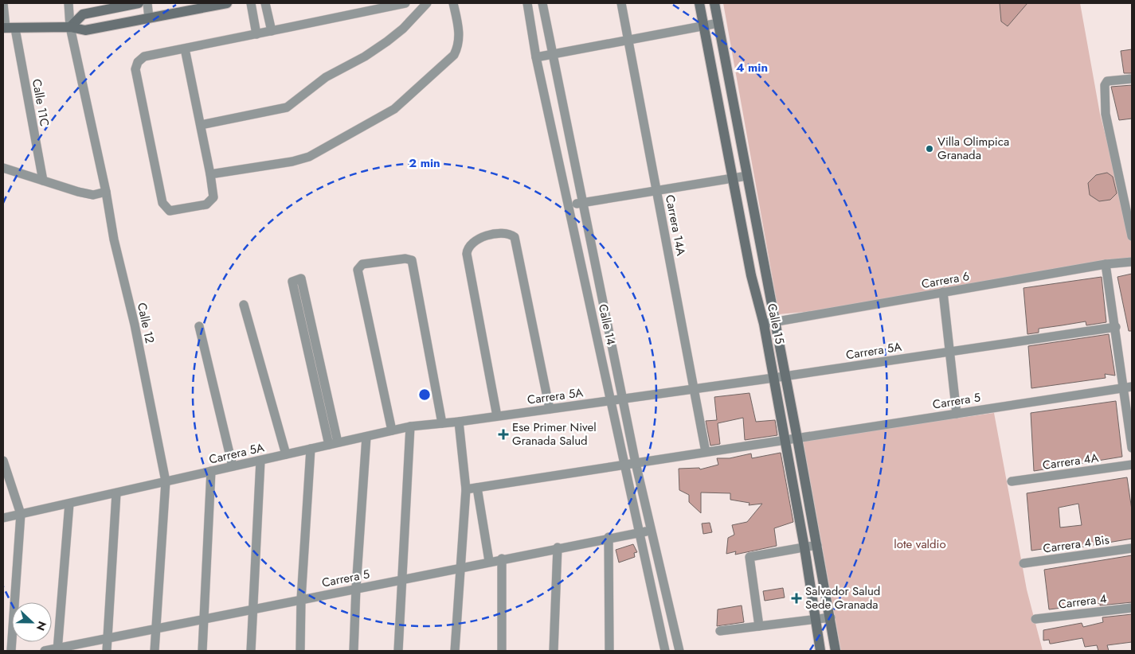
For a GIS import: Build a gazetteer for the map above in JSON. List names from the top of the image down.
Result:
{
  "streets": {
    "street": [
      "Calle 11C",
      "Carrera 14A",
      "Carrera 6",
      "Calle 12",
      "Calle 15",
      "Calle 14",
      "Carrera 5A",
      "Carrera 5",
      "Carrera 4A",
      "Carrera 4 Bis",
      "Carrera 4"
    ]
  },
  "crossings": [
    ["Carrera 14A", "Carrera 5A"],
    ["Carrera 14A", "Carrera 5"],
    ["Carrera 6", "Calle 15"],
    ["Calle 12", "Carrera 5A"],
    ["Calle 12", "Carrera 5"],
    ["Calle 15", "Carrera 5A"],
    ["Calle 15", "Carrera 5"],
    ["Calle 14", "Carrera 5A"],
    ["Calle 14", "Carrera 5"]
  ],
  "parks": ["lote valdio"],
  "places": {
    "other": ["Villa Olimpica Granada"],
    "health": ["Ese Primer Nivel Granada Salud", "Salvador Salud Sede Granada"]
  },
  "north": "right",
  "rings": ["4 min", "2 min"]
}
